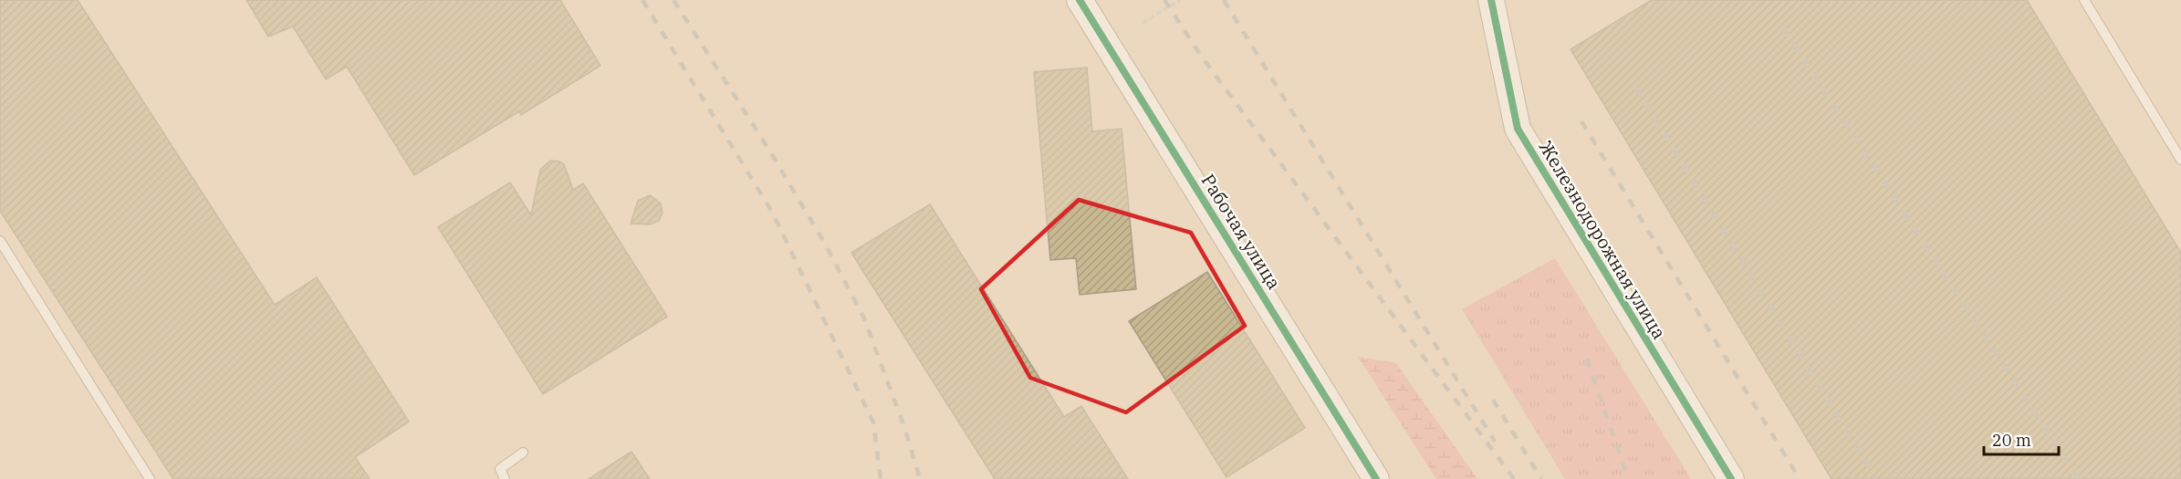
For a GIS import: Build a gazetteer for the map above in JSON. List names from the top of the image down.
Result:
{
  "streets": {
    "street": ["Рабочая улица", "Железнодорожная улица"]
  },
  "scale_bar": "20 m"
}
